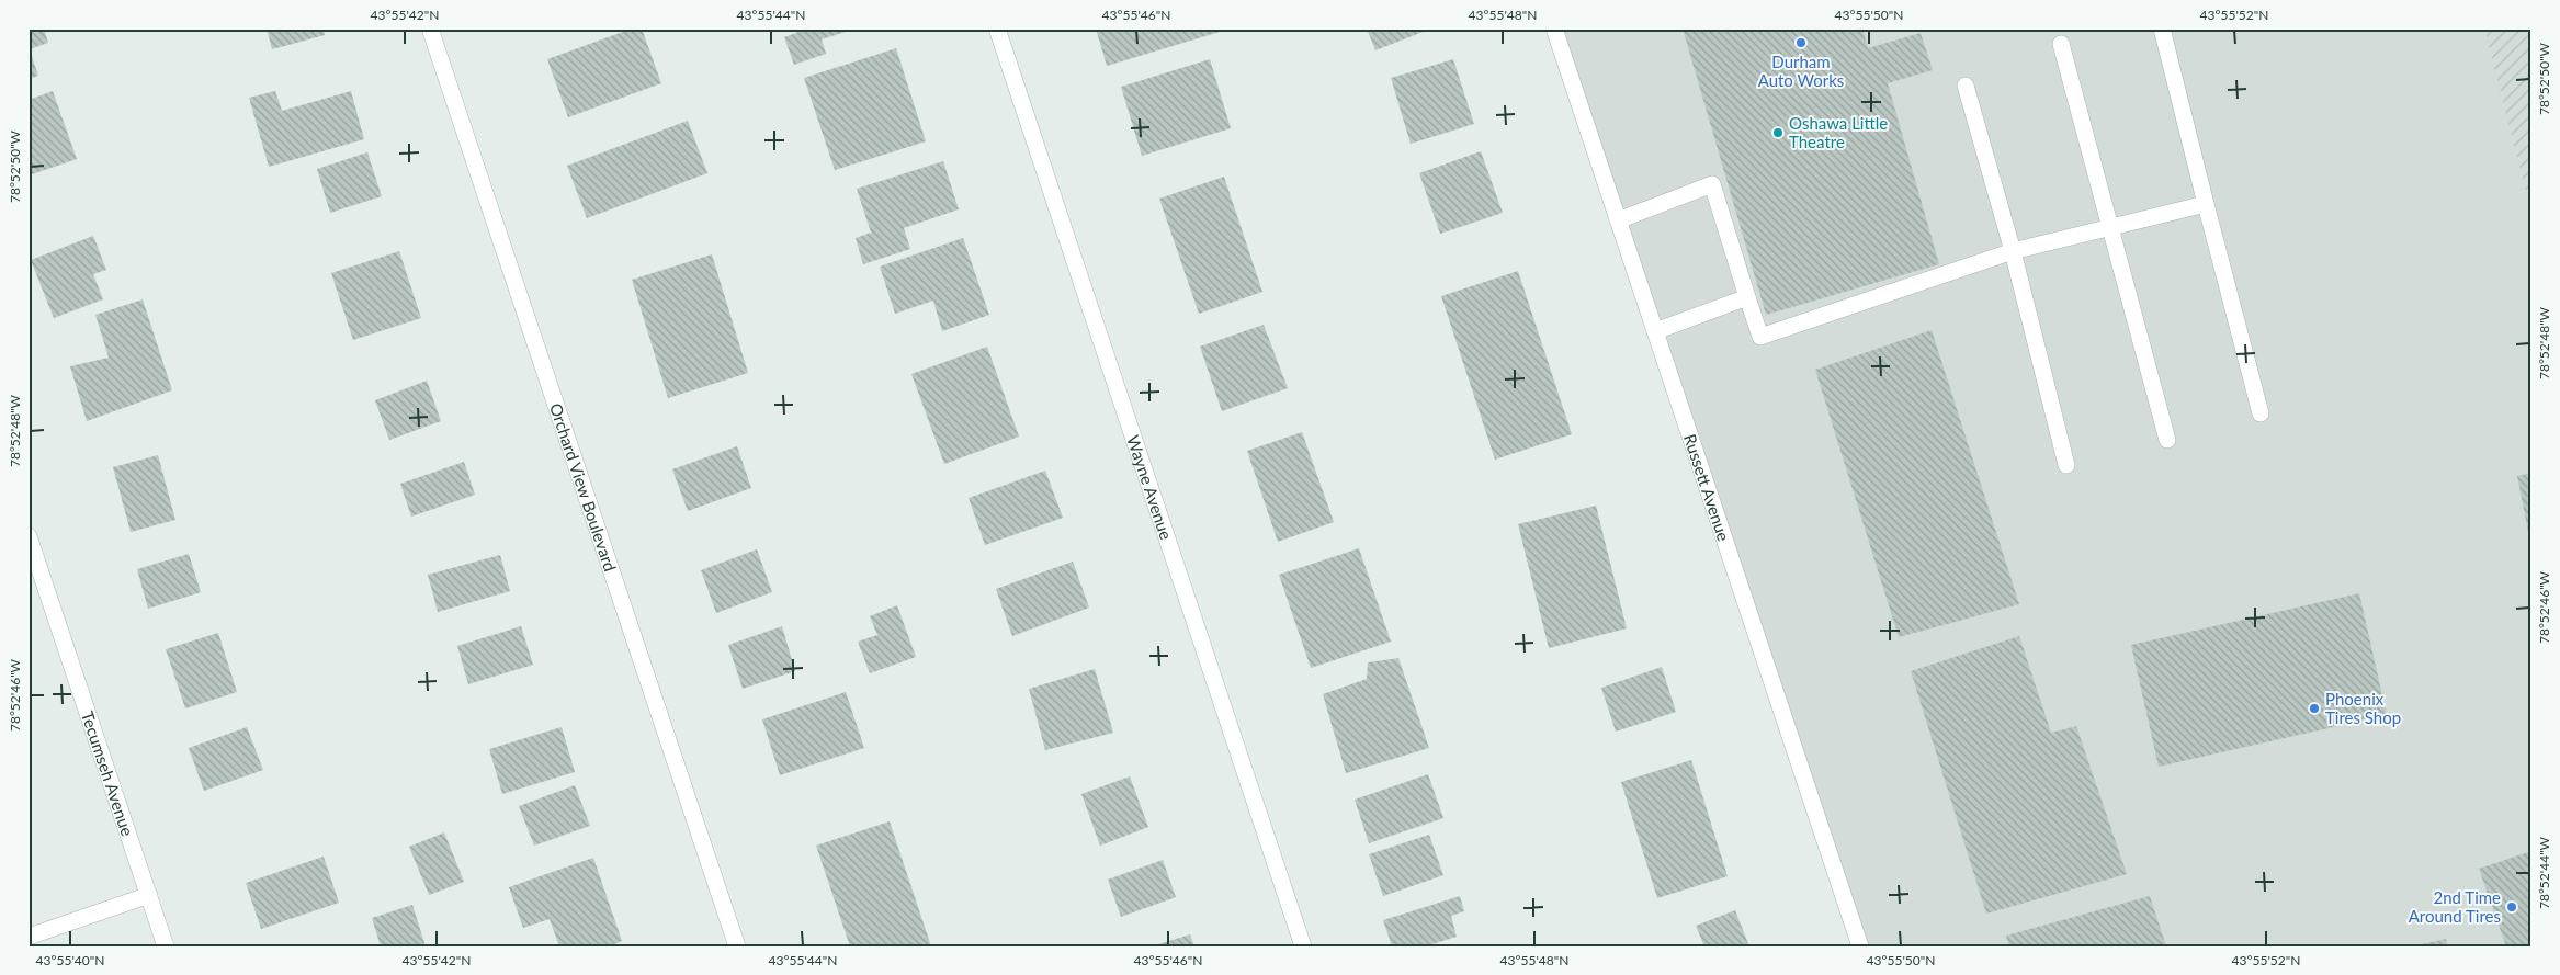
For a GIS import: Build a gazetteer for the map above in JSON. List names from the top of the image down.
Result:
{
  "streets": {
    "street": [
      "Orchard View Boulevard",
      "Wayne Avenue",
      "Russett Avenue",
      "Tecumseh Avenue"
    ]
  },
  "places": [
    "Durham Auto Works",
    "Oshawa Little Theatre",
    "Phoenix Tires Shop",
    "2nd Time Around Tires"
  ],
  "coordinates": [
    "43°55'42\"N",
    "43°55'44\"N",
    "43°55'46\"N",
    "43°55'48\"N",
    "43°55'50\"N",
    "43°55'52\"N",
    "78°52'50\"W",
    "78°52'48\"W",
    "78°52'46\"W",
    "78°52'44\"W",
    "43°55'40\"N"
  ]
}
